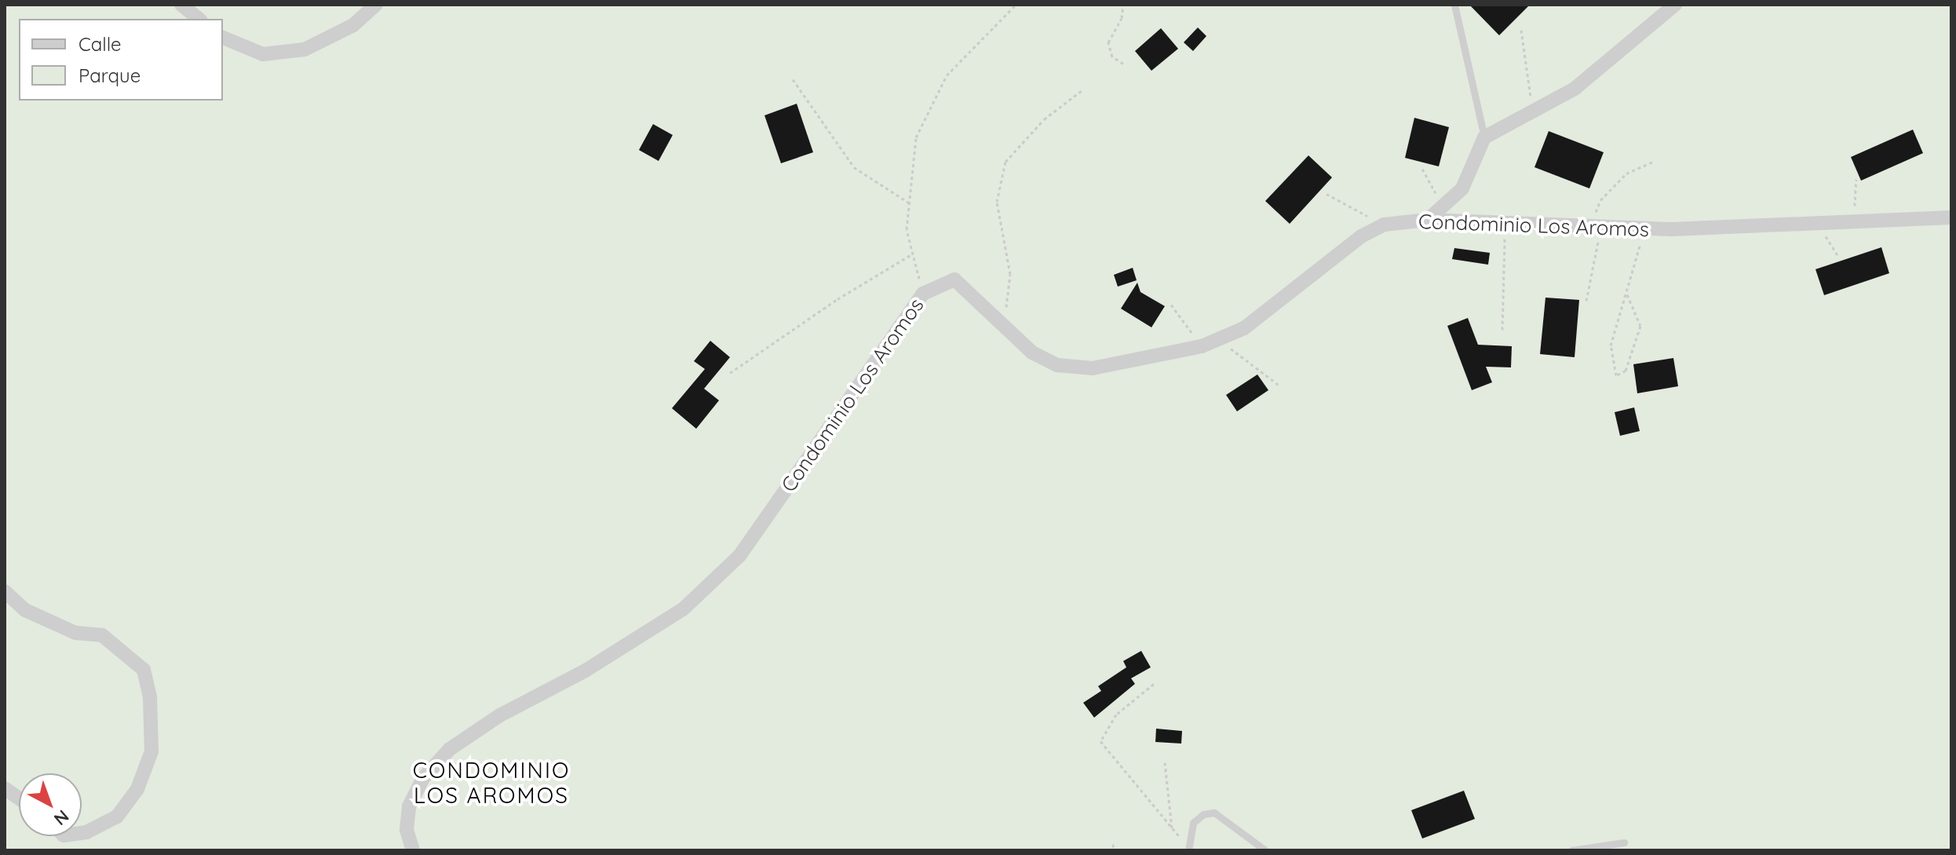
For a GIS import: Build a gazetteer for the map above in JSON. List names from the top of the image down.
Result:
{
  "streets": {
    "street": ["Condominio Los Aromos"]
  },
  "districts": ["CONDOMINIO LOS AROMOS"],
  "legend": ["Calle", "Parque"],
  "north": "bottom right"
}
